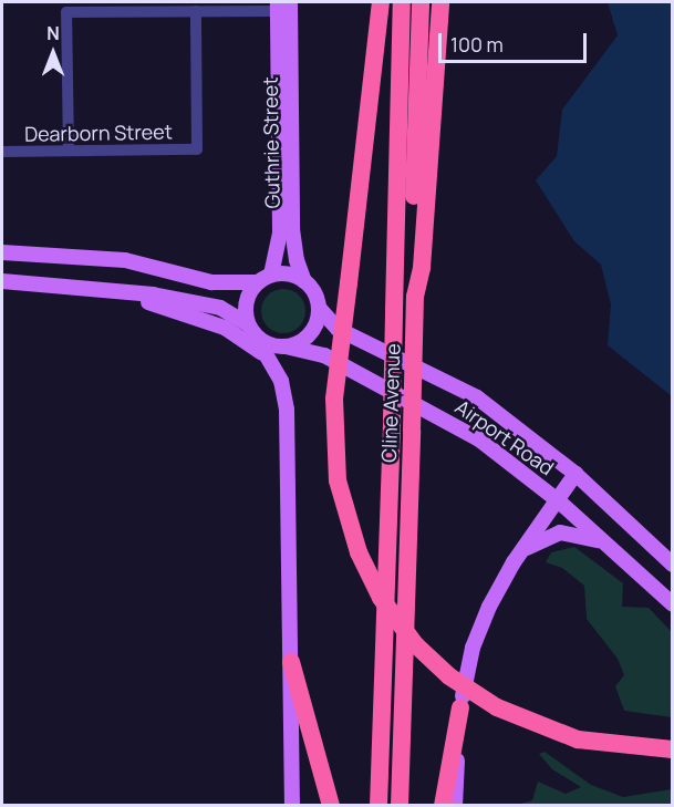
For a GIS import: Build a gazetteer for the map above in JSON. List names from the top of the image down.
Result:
{
  "streets": {
    "highway": ["Cline Avenue"],
    "main road": ["Guthrie Street", "Airport Road"],
    "street": ["Dearborn Street"]
  },
  "crossings": [
    ["Guthrie Street", "Airport Road"]
  ],
  "scale_bar": "100 m",
  "north": "top"
}
